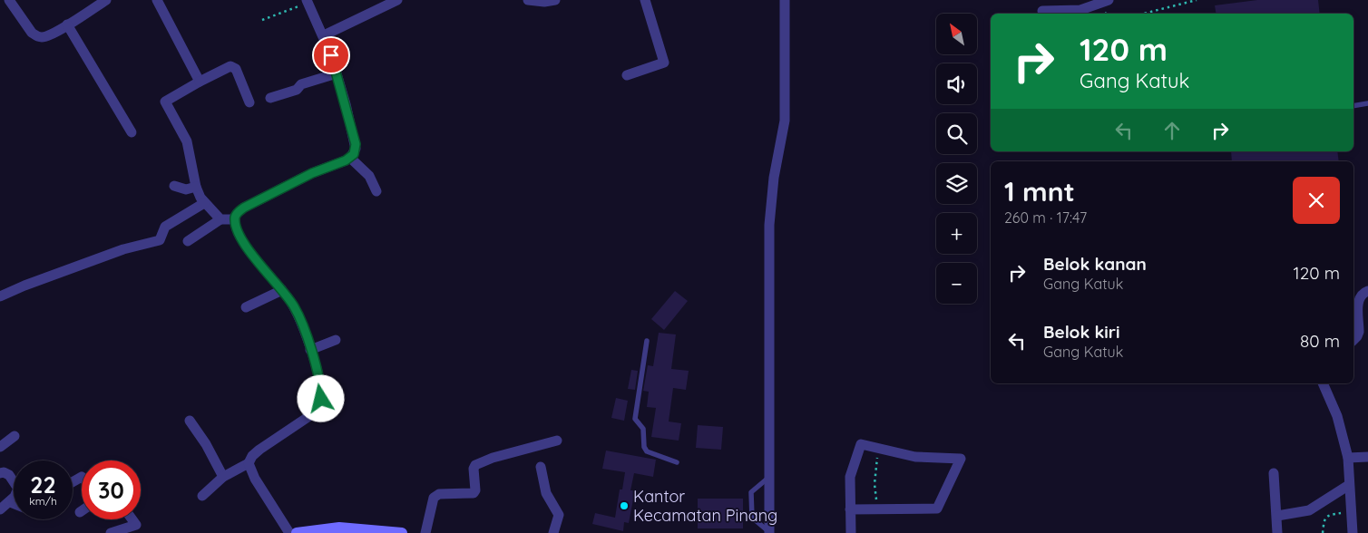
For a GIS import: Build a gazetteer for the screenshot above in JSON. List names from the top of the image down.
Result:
{
  "places": ["Kantor Kecamatan Pinang"],
  "north": "top left",
  "page": {
    "map_buttons": ["+", "−"],
    "turn": ["120 m", "Gang Katuk"],
    "heading": ["1 mnt", "260 m · 17:47"],
    "list": [
      {
        "name": "Belok kanan",
        "note": "Gang Katuk",
        "value": "120 m"
      },
      {
        "name": "Belok kiri",
        "note": "Gang Katuk",
        "value": "80 m"
      }
    ],
    "speed": "22 km/h",
    "limit": "30"
  }
}
